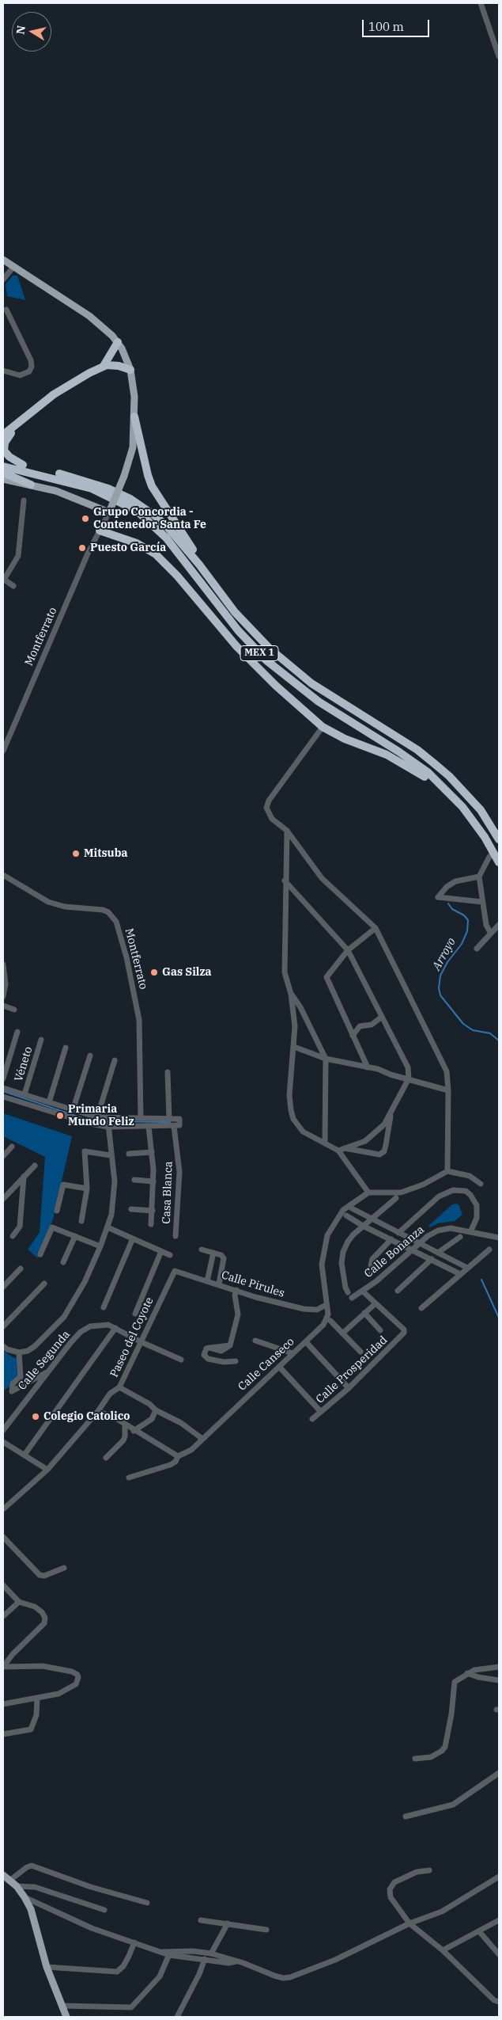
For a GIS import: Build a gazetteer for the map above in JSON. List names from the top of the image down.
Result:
{
  "streets": {
    "highway": ["MEX 1"],
    "street": [
      "Montferrato",
      "Véneto",
      "Casa Blanca",
      "Calle Bonanza",
      "Calle Pirules",
      "Paseo del Coyote",
      "Calle Segunda",
      "Calle Canseco",
      "Calle Prosperidad"
    ]
  },
  "crossings": [
    ["Calle Pirules", "Paseo del Coyote"],
    ["Calle Pirules", "Calle Canseco"]
  ],
  "water": ["Arroyo"],
  "places": [
    "Grupo Concordia - Contenedor Santa Fe",
    "Puesto García",
    "Mitsuba",
    "Gas Silza",
    "Primaria Mundo Feliz",
    "Colegio Catolico"
  ],
  "scale_bar": "100 m",
  "north": "left"
}
